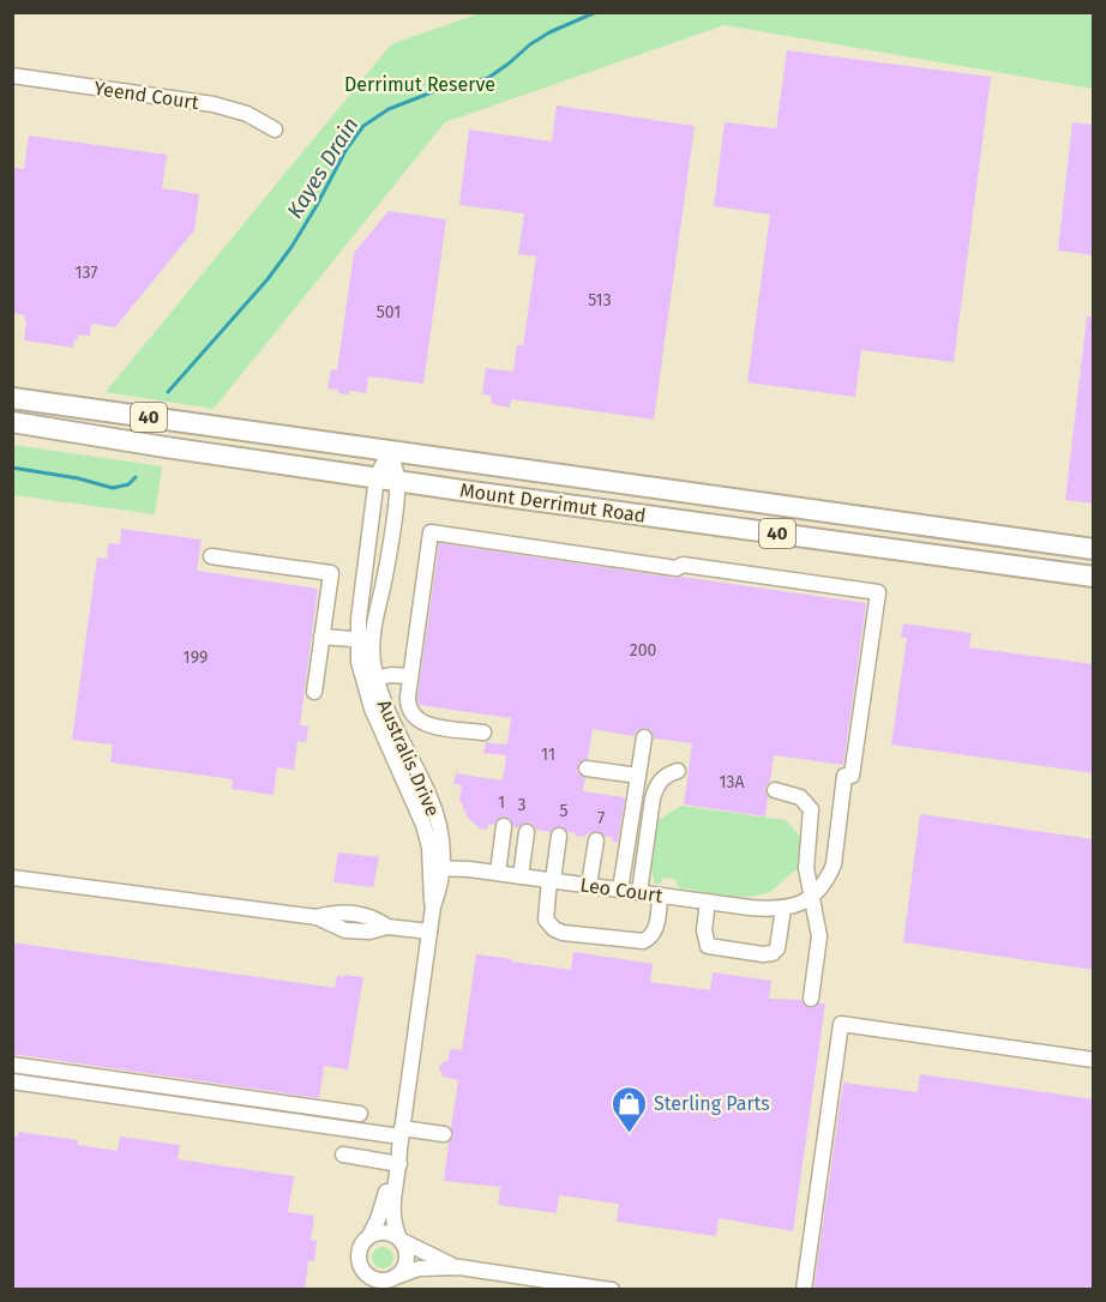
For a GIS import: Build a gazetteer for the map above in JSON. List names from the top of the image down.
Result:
{
  "streets": {
    "main road": ["40", "Mount Derrimut Road"],
    "street": ["Yeend Court", "Australis Drive", "Leo Court"]
  },
  "crossings": [
    ["Mount Derrimut Road", "Australis Drive"],
    ["Australis Drive", "Leo Court"]
  ],
  "water": ["Kayes Drain"],
  "parks": ["Derrimut Reserve"],
  "places": {
    "shop": ["Sterling Parts"]
  },
  "house_numbers": [
    "137",
    "513",
    "501",
    "200",
    "199",
    "11",
    "13A",
    "1",
    "3",
    "5",
    "7"
  ]
}
